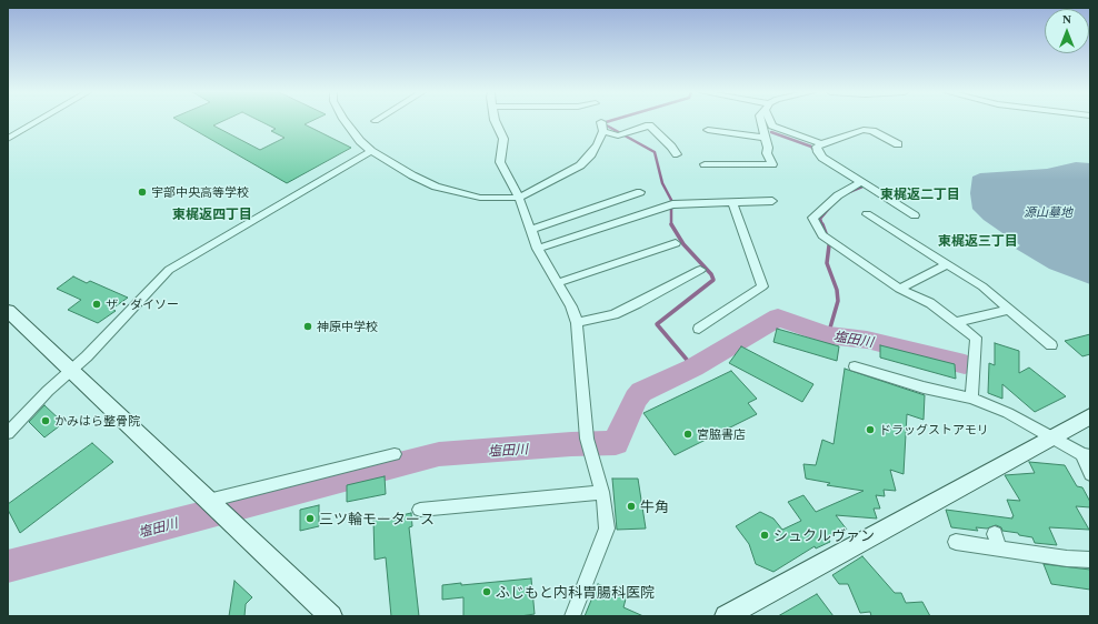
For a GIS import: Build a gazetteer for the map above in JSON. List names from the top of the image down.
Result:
{
  "districts": ["東梶返二丁目", "東梶返四丁目", "東梶返三丁目"],
  "water": ["塩田川"],
  "parks": ["源山墓地"],
  "places": [
    "宇部中央高等学校",
    "ザ・ダイソー",
    "神原中学校",
    "かみはら整骨院",
    "ドラッグストアモリ",
    "宮脇書店",
    "牛角",
    "三ツ輪モータース",
    "シュクルヴァン",
    "ふじもと内科胃腸科医院"
  ],
  "north": "top"
}
